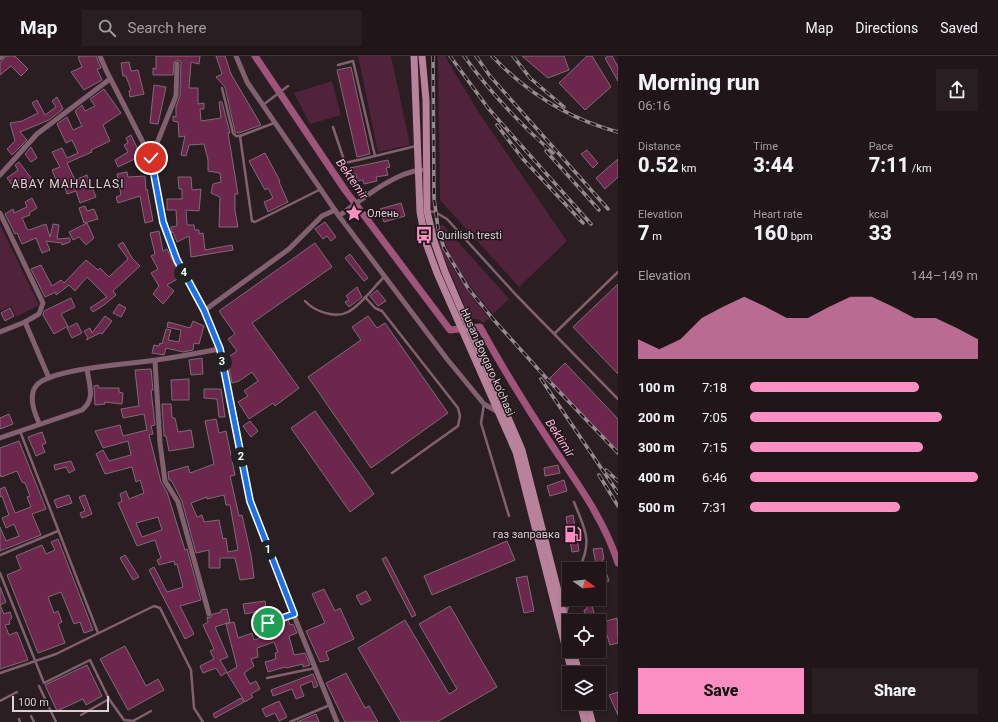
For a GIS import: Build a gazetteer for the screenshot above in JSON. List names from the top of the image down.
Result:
{
  "streets": {
    "main road": ["Husan Boyqaro ko'chasi"]
  },
  "districts": ["ABAY MAHALLASI"],
  "water": ["Bektemir", "Bektimir"],
  "places": {
    "place": ["Олень"],
    "bus stop": ["Qurilish tresti"],
    "fuel station": ["газ заправка"]
  },
  "scale_bar": "100 m",
  "north": "right",
  "page": {
    "header": "Map",
    "search": "Search here",
    "nav": ["Map", "Directions", "Saved"],
    "heading": ["Morning run", "06:16"],
    "stats": [
      ["Distance", "0.52 km"],
      ["Time", "3:44"],
      ["Pace", "7:11 /km"],
      ["Elevation", "7 m"],
      ["Heart rate", "160 bpm"],
      ["kcal", "33"]
    ],
    "chart": ["Elevation", "144–149 m"],
    "pins": [
      "4",
      "3",
      "2",
      "1"
    ],
    "list": [
      {
        "name": "100 m",
        "note": "7:18"
      },
      {
        "name": "200 m",
        "note": "7:05"
      },
      {
        "name": "300 m",
        "note": "7:15"
      },
      {
        "name": "400 m",
        "note": "6:46"
      },
      {
        "name": "500 m",
        "note": "7:31"
      }
    ],
    "buttons": ["Save", "Share"],
    "scale": "100 m"
  }
}
